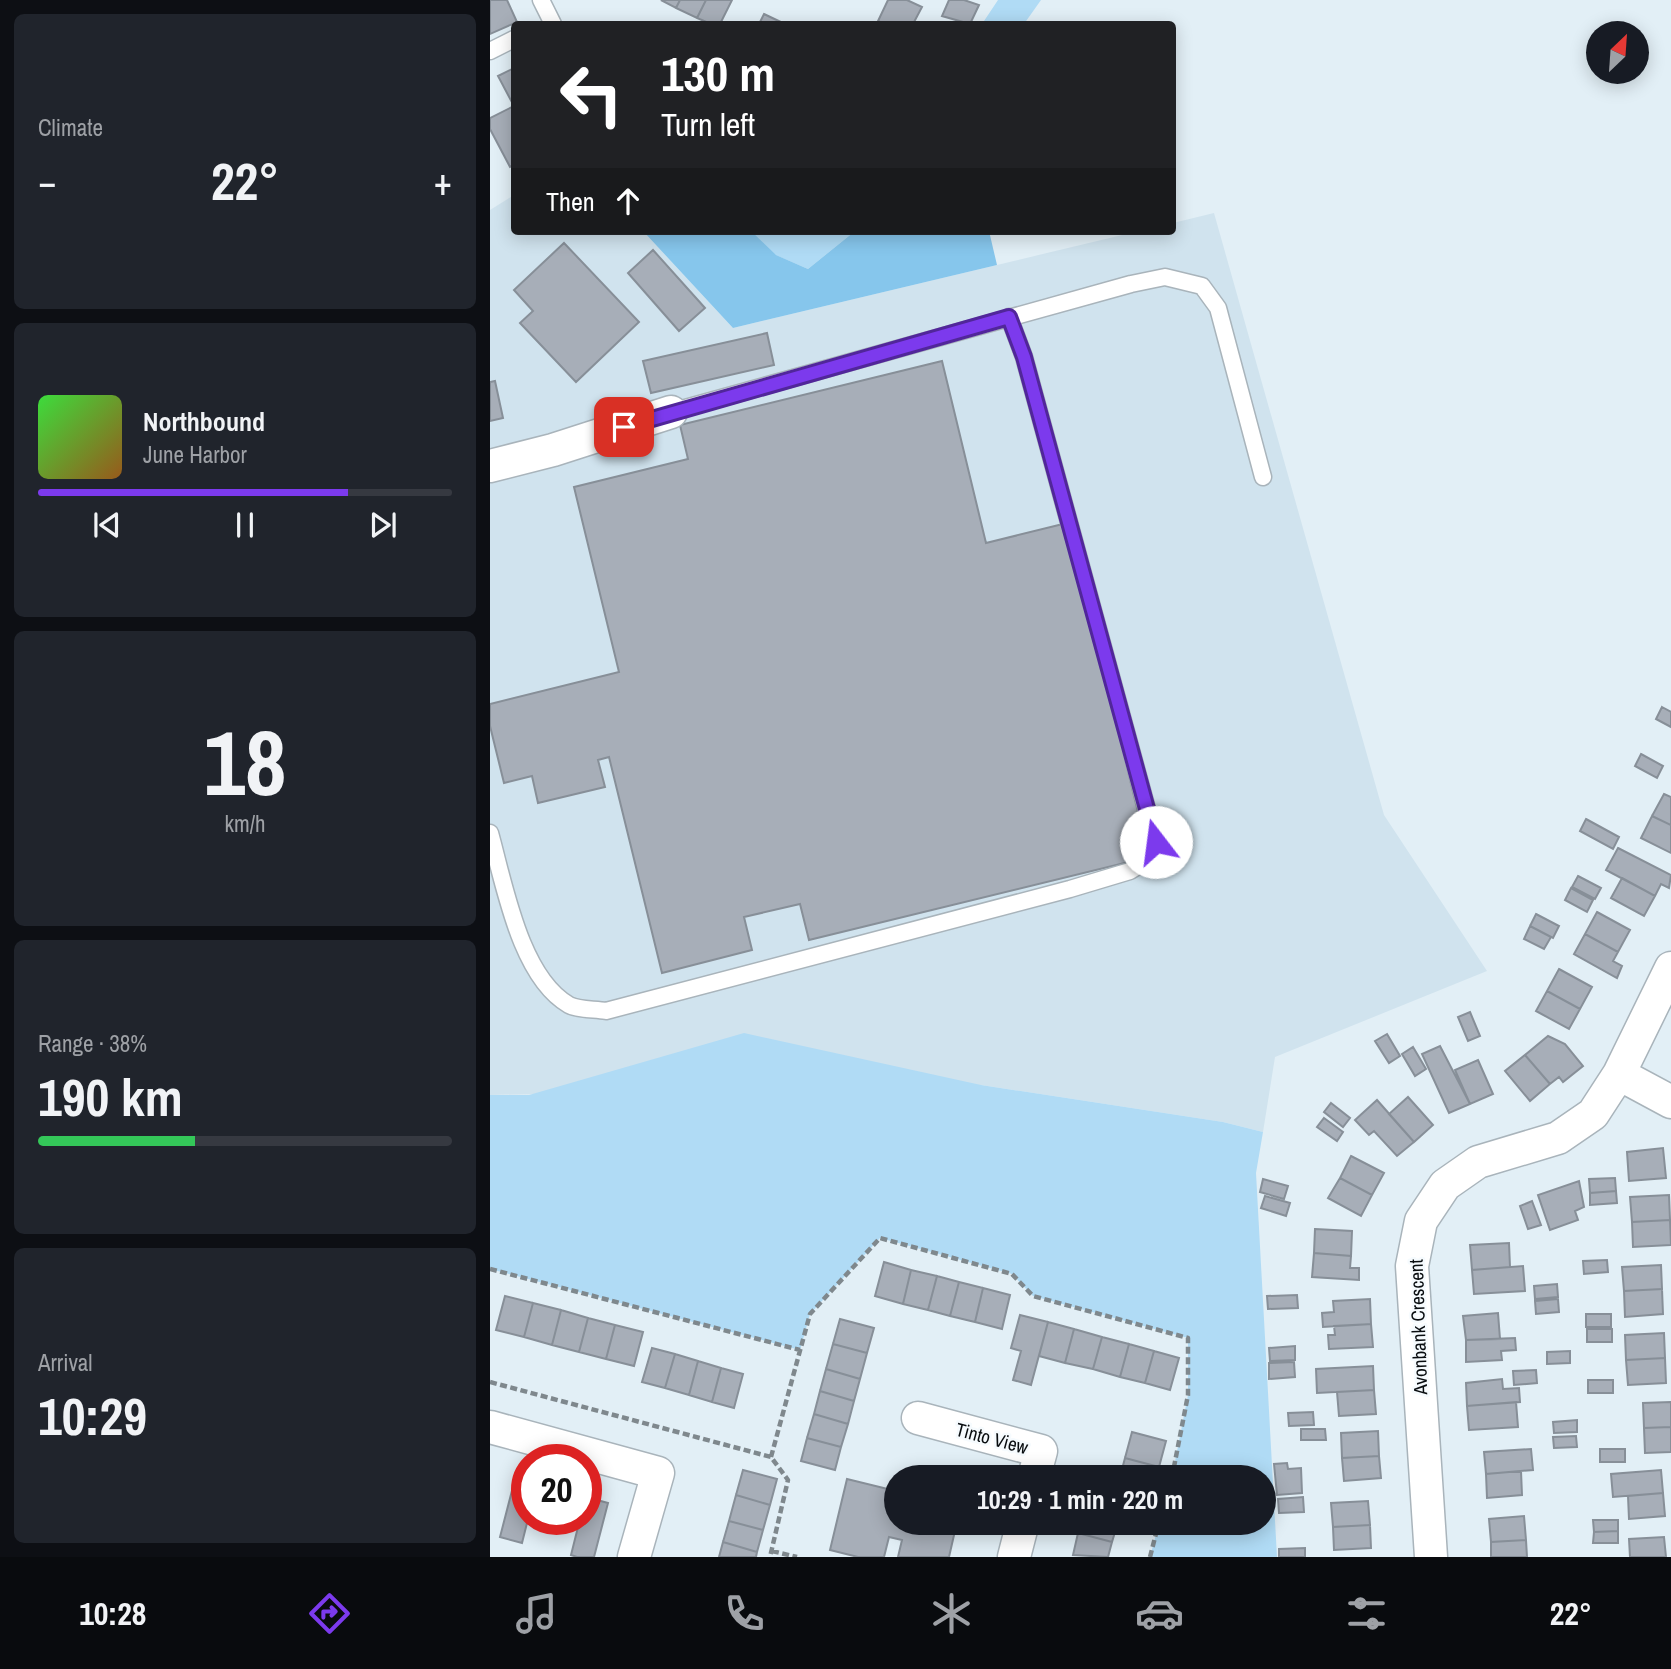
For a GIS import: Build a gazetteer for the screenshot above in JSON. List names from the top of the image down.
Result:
{
  "streets": {
    "street": ["Avonbank Crescent", "Tinto View"]
  },
  "north": "top right",
  "page": {
    "tile": [
      "Climate",
      ["18", "km/h"],
      ["Range · 38%", "190 km"],
      ["Arrival", "10:29"]
    ],
    "turn": ["130 m", "Turn left"],
    "heat": ["−", "22°", "+"],
    "then": "Then",
    "song": ["Northbound", "June Harbor"],
    "limit": "20",
    "trip": "10:29 · 1 min · 220 m",
    "tabs": ["10:28", "22°"]
  }
}
